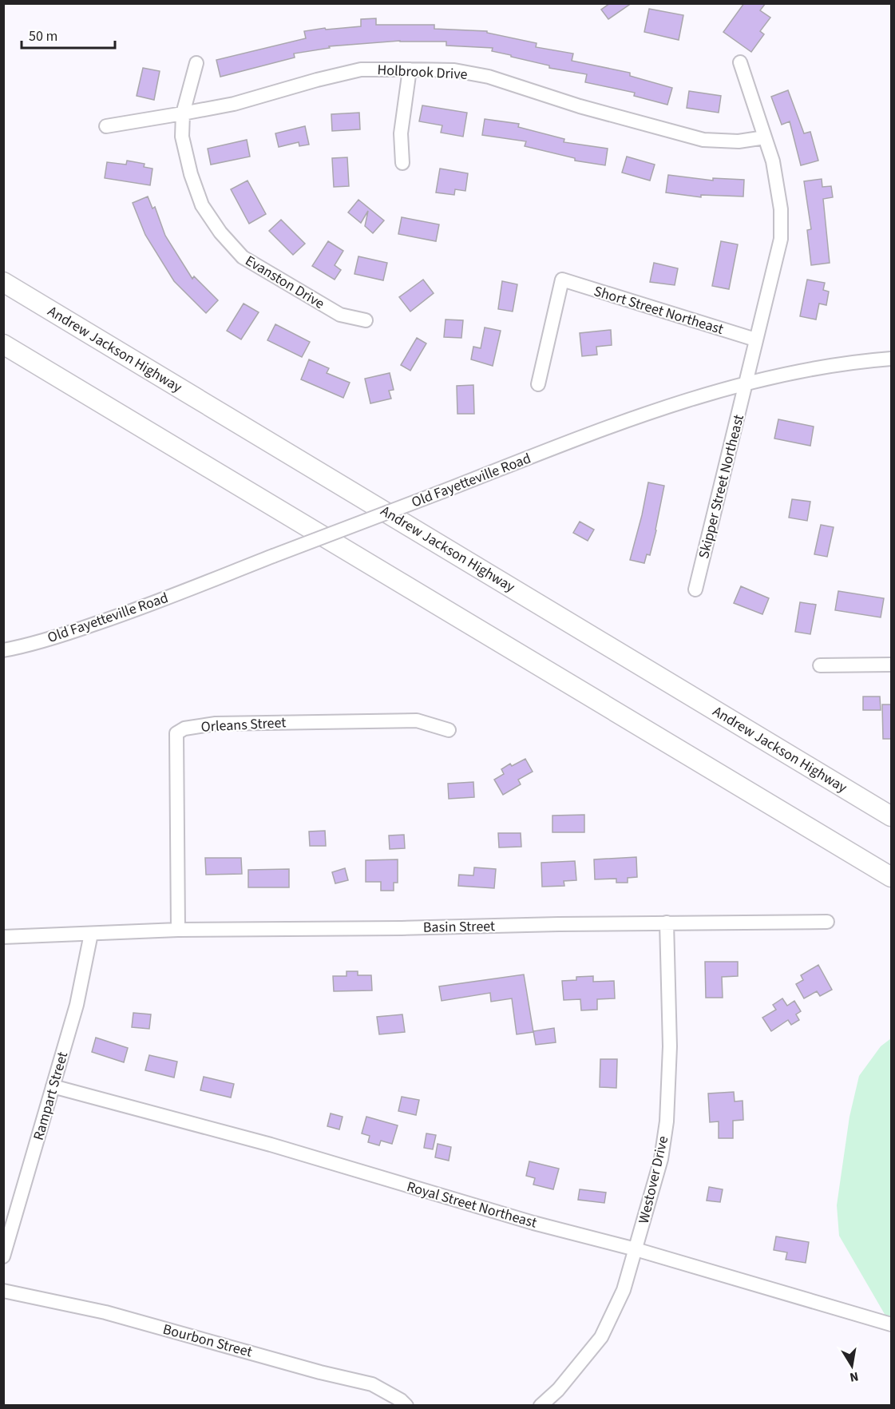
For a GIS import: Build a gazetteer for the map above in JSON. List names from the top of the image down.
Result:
{
  "streets": {
    "highway": ["Andrew Jackson Highway"],
    "street": [
      "Holbrook Drive",
      "Evanston Drive",
      "Short Street Northeast",
      "Old Fayetteville Road",
      "Skipper Street Northeast",
      "Orleans Street",
      "Basin Street",
      "Rampart Street",
      "Westover Drive",
      "Royal Street Northeast",
      "Bourbon Street"
    ]
  },
  "crossings": [
    ["Holbrook Drive", "Evanston Drive"],
    ["Holbrook Drive", "Skipper Street Northeast"],
    ["Short Street Northeast", "Skipper Street Northeast"],
    ["Old Fayetteville Road", "Skipper Street Northeast"],
    ["Orleans Street", "Basin Street"],
    ["Basin Street", "Rampart Street"],
    ["Basin Street", "Westover Drive"],
    ["Rampart Street", "Royal Street Northeast"],
    ["Westover Drive", "Royal Street Northeast"]
  ],
  "scale_bar": "50 m",
  "north": "bottom"
}
